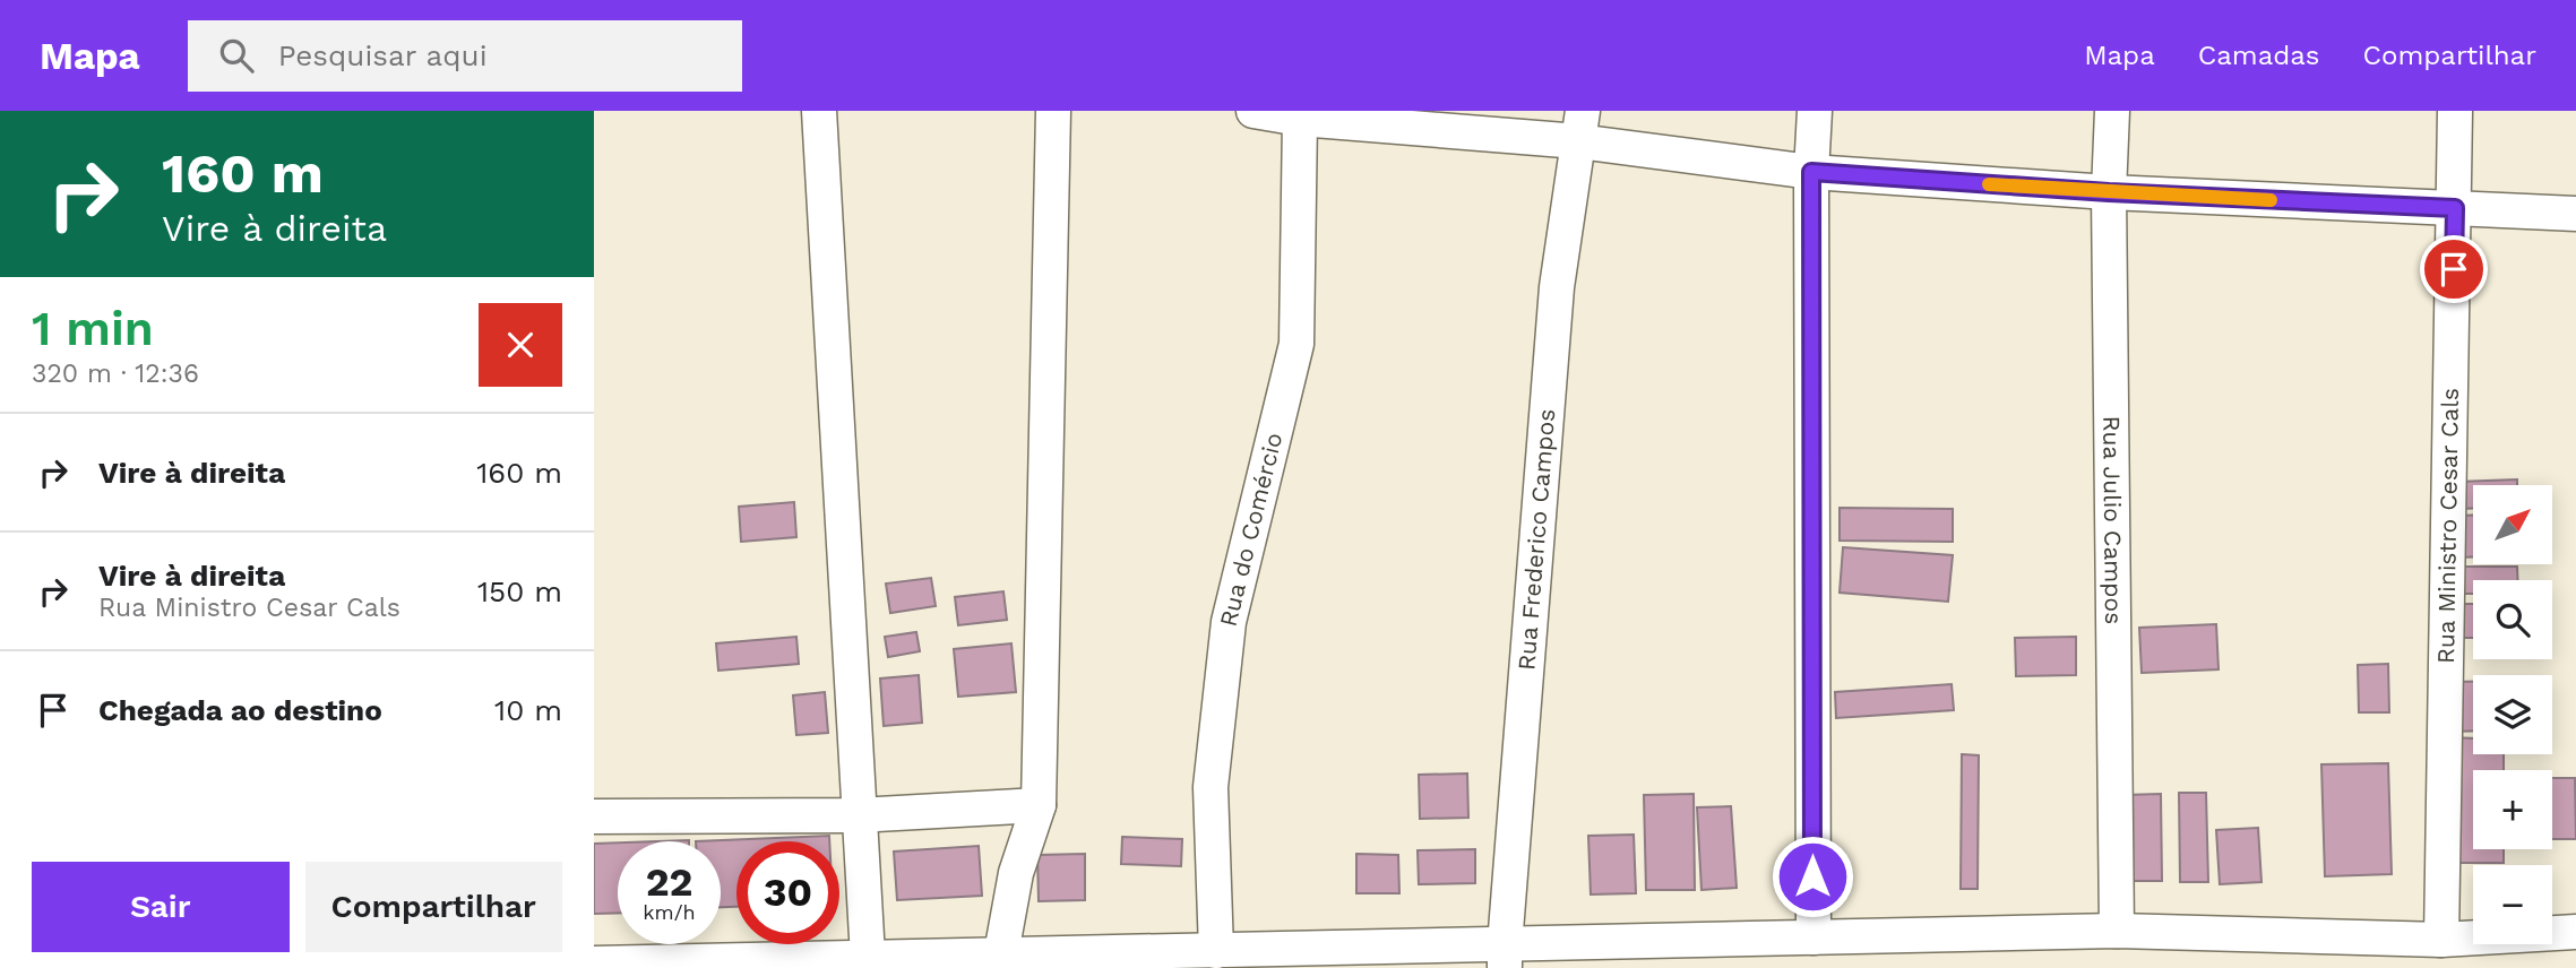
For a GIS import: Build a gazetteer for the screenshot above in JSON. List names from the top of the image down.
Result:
{
  "streets": {
    "street": [
      "Rua Julio Campos",
      "Rua Ministro Cesar Cals",
      "Rua do Comércio",
      "Rua Frederico Campos"
    ]
  },
  "north": "top right",
  "page": {
    "header": "Mapa",
    "search": "Pesquisar aqui",
    "nav": ["Mapa", "Camadas", "Compartilhar"],
    "turn": ["160 m", "Vire à direita"],
    "heading": ["1 min", "320 m · 12:36"],
    "list": [
      {
        "name": "Vire à direita",
        "value": "160 m"
      },
      {
        "name": "Vire à direita",
        "note": "Rua Ministro Cesar Cals",
        "value": "150 m"
      },
      {
        "name": "Chegada ao destino",
        "value": "10 m"
      }
    ],
    "map_buttons": ["+", "−"],
    "speed": "22 km/h",
    "limit": "30",
    "buttons": ["Sair", "Compartilhar"]
  }
}
